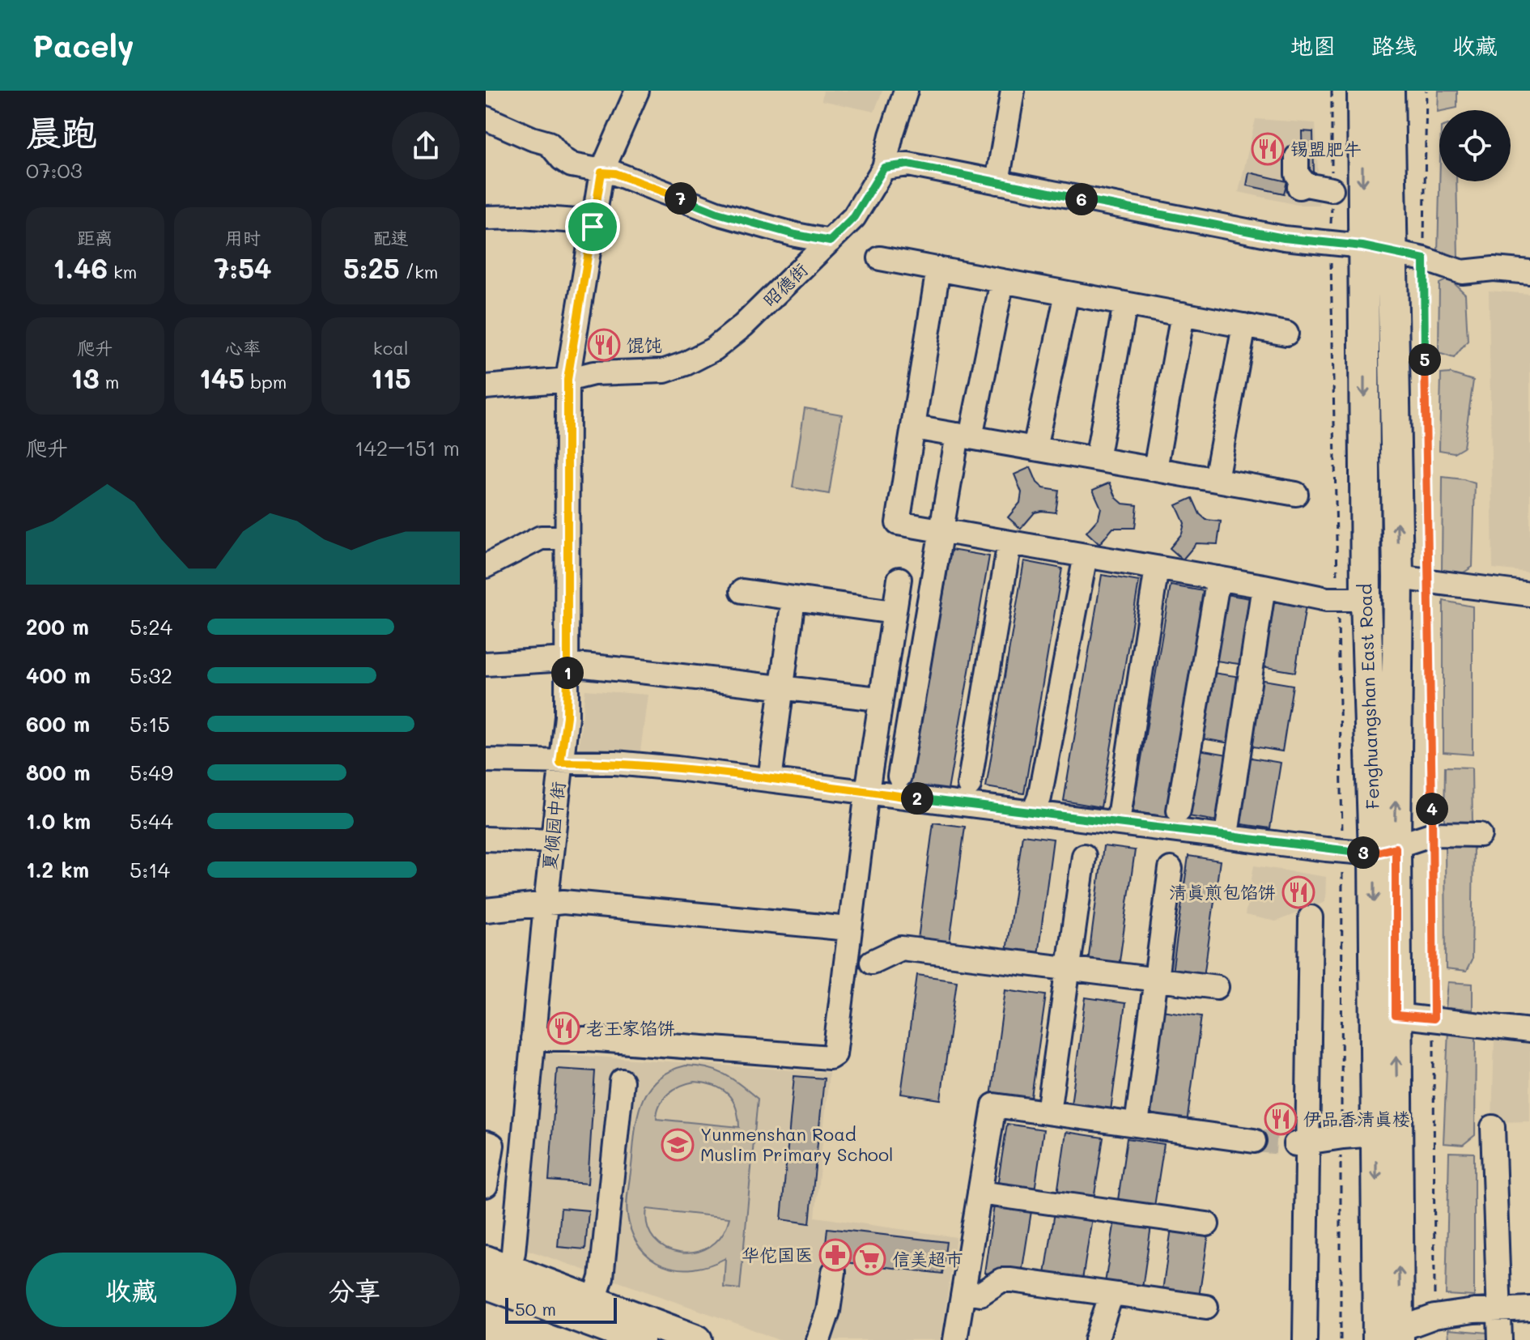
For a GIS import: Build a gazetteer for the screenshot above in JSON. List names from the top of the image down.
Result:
{
  "streets": {
    "main road": ["Fenghuangshan East Road"],
    "street": ["昭德街", "夏倾园中街"]
  },
  "crossings": [
    ["昭德街", "夏倾园中街"]
  ],
  "places": {
    "restaurant": [
      "锡盟肥牛",
      "馄饨",
      "清真煎包馅饼",
      "老王家馅饼",
      "伊品香清真楼"
    ],
    "school or university": ["Yunmenshan Road Muslim Primary School"],
    "pharmacy": ["华佗国医"],
    "supermarket": ["信美超市"]
  },
  "scale_bar": "50 m",
  "page": {
    "header": "Pacely",
    "nav": ["地图", "路线", "收藏"],
    "heading": ["晨跑", "07:03"],
    "pins": [
      "7",
      "6",
      "5",
      "1",
      "2",
      "4",
      "3"
    ],
    "stats": [
      ["距离", "1.46 km"],
      ["用时", "7:54"],
      ["配速", "5:25 /km"],
      ["爬升", "13 m"],
      ["心率", "145 bpm"],
      ["kcal", "115"]
    ],
    "chart": ["爬升", "142–151 m"],
    "list": [
      {
        "name": "200 m",
        "note": "5:24"
      },
      {
        "name": "400 m",
        "note": "5:32"
      },
      {
        "name": "600 m",
        "note": "5:15"
      },
      {
        "name": "800 m",
        "note": "5:49"
      },
      {
        "name": "1.0 km",
        "note": "5:44"
      },
      {
        "name": "1.2 km",
        "note": "5:14"
      }
    ],
    "buttons": ["收藏", "分享"],
    "scale": "50 m"
  }
}
